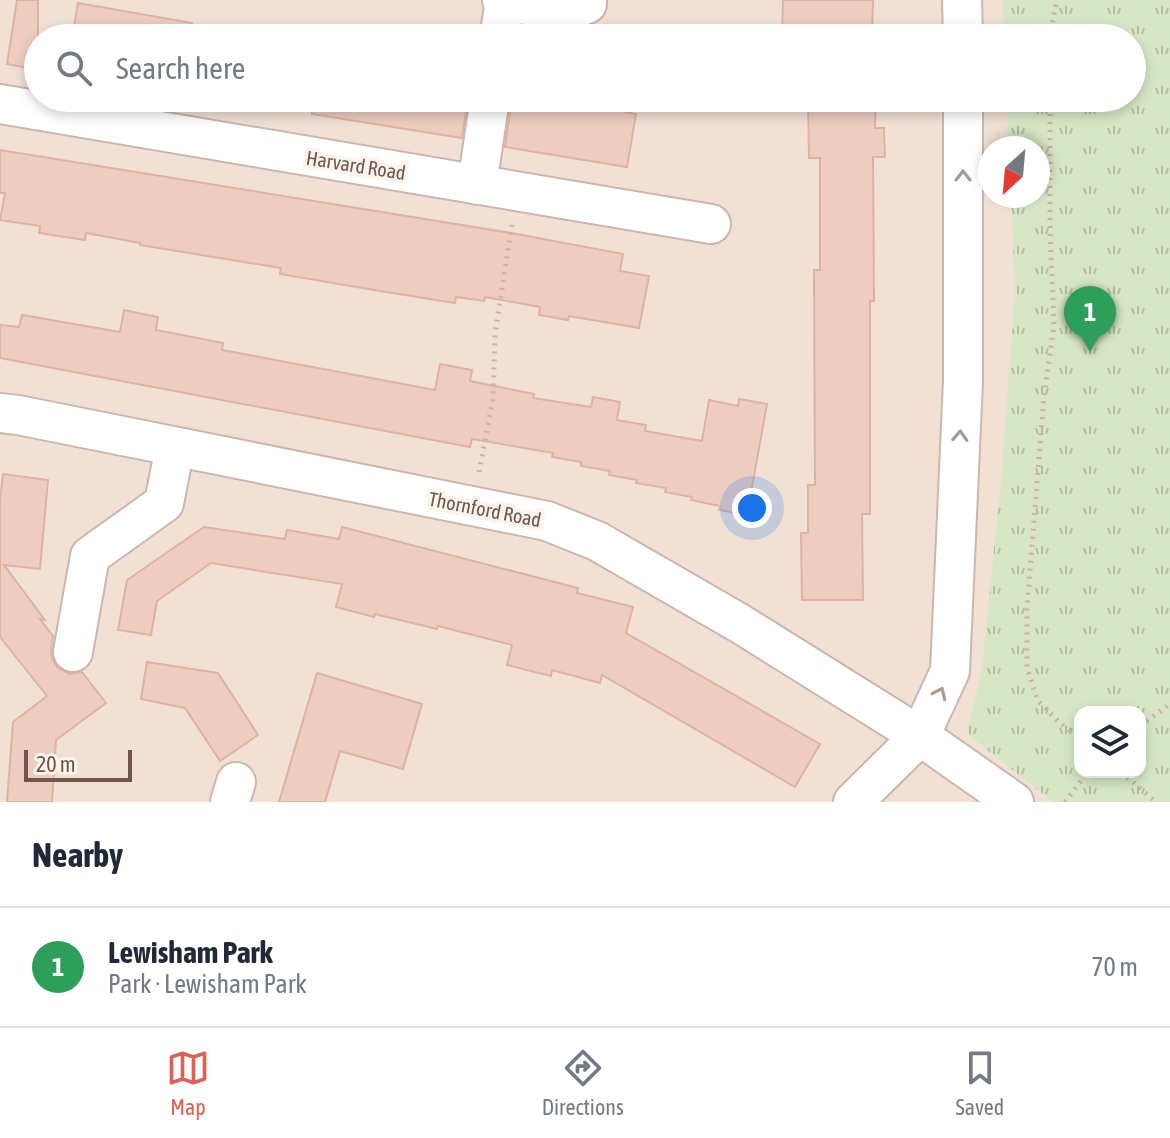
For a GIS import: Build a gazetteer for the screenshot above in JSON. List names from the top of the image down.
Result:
{
  "streets": {
    "street": ["Harvard Road", "Thornford Road"]
  },
  "scale_bar": "20 m",
  "north": "bottom left",
  "page": {
    "search": "Search here",
    "pins": "1",
    "scale": "20 m",
    "heading": "Nearby",
    "list": [
      {
        "mark": "1",
        "name": "Lewisham Park",
        "note": "Park · Lewisham Park",
        "value": "70 m"
      }
    ],
    "nav": ["Map", "Directions", "Saved"]
  }
}
